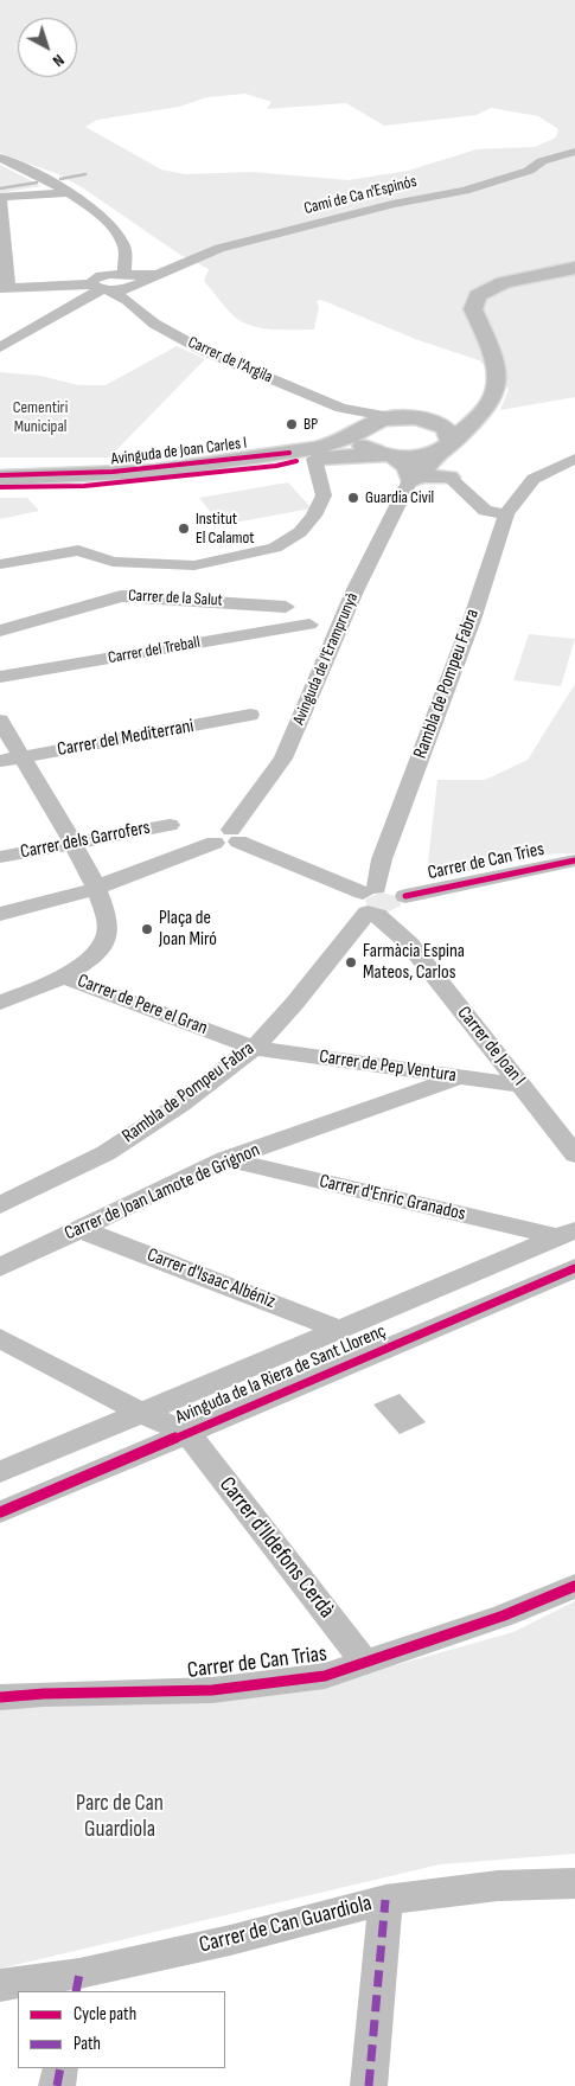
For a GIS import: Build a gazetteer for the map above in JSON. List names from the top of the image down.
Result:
{
  "streets": {
    "main road": ["Avinguda de Joan Carles I"],
    "street": [
      "Camí de Ca n'Espinós",
      "Carrer de l'Argila",
      "Carrer de la Salut",
      "Carrer del Treball",
      "Avinguda de l'Eramprunyà",
      "Rambla de Pompeu Fabra",
      "Carrer del Mediterrani",
      "Carrer dels Garrofers",
      "Carrer de Can Tries",
      "Carrer de Pere el Gran",
      "Carrer de Joan I",
      "Carrer de Pep Ventura",
      "Carrer de Joan Lamote de Grignon",
      "Carrer d'Enric Granados",
      "Carrer d'Isaac Albéniz",
      "Avinguda de la Riera de Sant Llorenç",
      "Carrer d'Ildefons Cerdà",
      "Carrer de Can Trias",
      "Carrer de Can Guardiola"
    ]
  },
  "crossings": [
    ["Camí de Ca n'Espinós", "Carrer de l'Argila"],
    ["Carrer de l'Argila", "Avinguda de Joan Carles I"],
    ["Avinguda de Joan Carles I", "Avinguda de l'Eramprunyà"],
    ["Avinguda de l'Eramprunyà", "Carrer de Joan I"],
    ["Rambla de Pompeu Fabra", "Carrer de Can Tries"],
    ["Rambla de Pompeu Fabra", "Carrer de Pere el Gran"],
    ["Rambla de Pompeu Fabra", "Carrer de Joan I"],
    ["Rambla de Pompeu Fabra", "Carrer de Pep Ventura"],
    ["Carrer de Can Tries", "Carrer de Joan I"],
    ["Carrer de Pere el Gran", "Carrer de Pep Ventura"],
    ["Carrer de Joan I", "Carrer de Pep Ventura"],
    ["Carrer de Pep Ventura", "Carrer de Joan Lamote de Grignon"],
    ["Carrer de Joan Lamote de Grignon", "Carrer d'Enric Granados"],
    ["Carrer de Joan Lamote de Grignon", "Carrer d'Isaac Albéniz"],
    ["Avinguda de la Riera de Sant Llorenç", "Carrer d'Ildefons Cerdà"],
    ["Carrer d'Ildefons Cerdà", "Carrer de Can Trias"]
  ],
  "parks": ["Cementiri Municipal", "Parc de Can Guardiola"],
  "places": [
    "BP",
    "Guardia Civil",
    "Institut El Calamot",
    "Plaça de Joan Miró",
    "Farmàcia Espina Mateos, Carlos"
  ],
  "legend": ["Cycle path", "Path"],
  "north": "bottom right"
}
